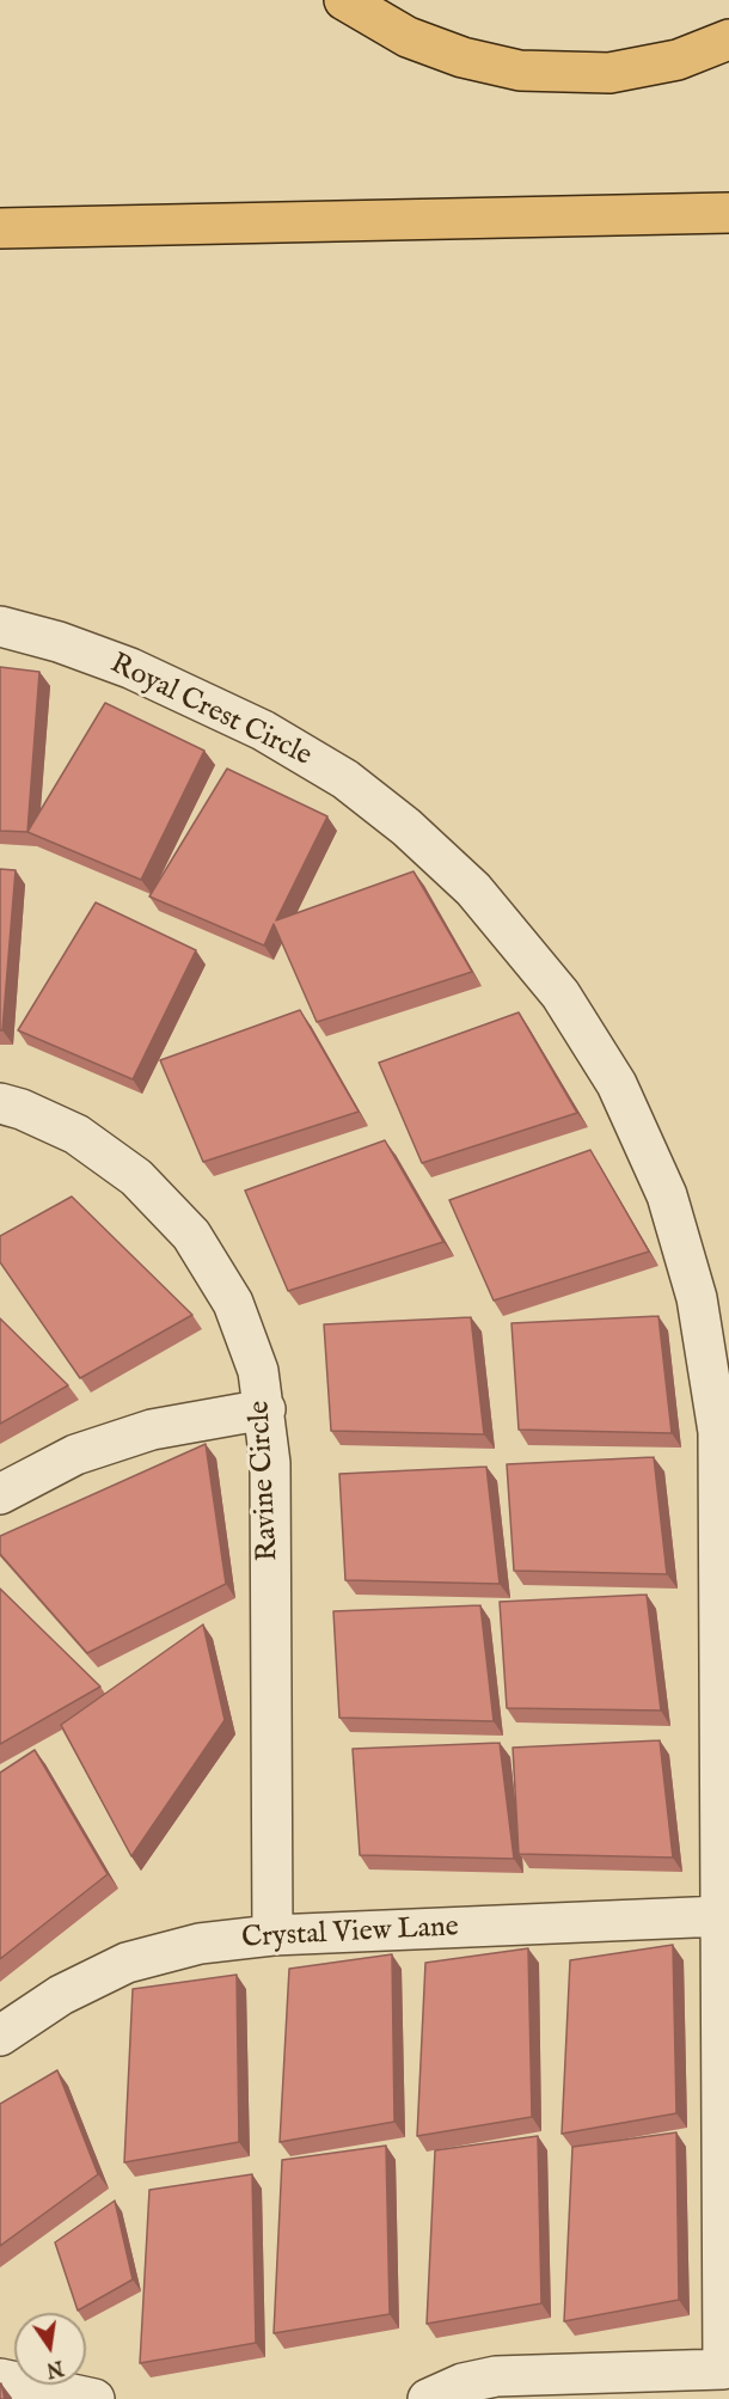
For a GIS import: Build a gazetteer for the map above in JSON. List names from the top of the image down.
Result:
{
  "streets": {
    "street": ["Royal Crest Circle", "Ravine Circle", "Crystal View Lane"]
  },
  "crossings": [
    ["Royal Crest Circle", "Crystal View Lane"],
    ["Ravine Circle", "Crystal View Lane"]
  ],
  "north": "bottom"
}
